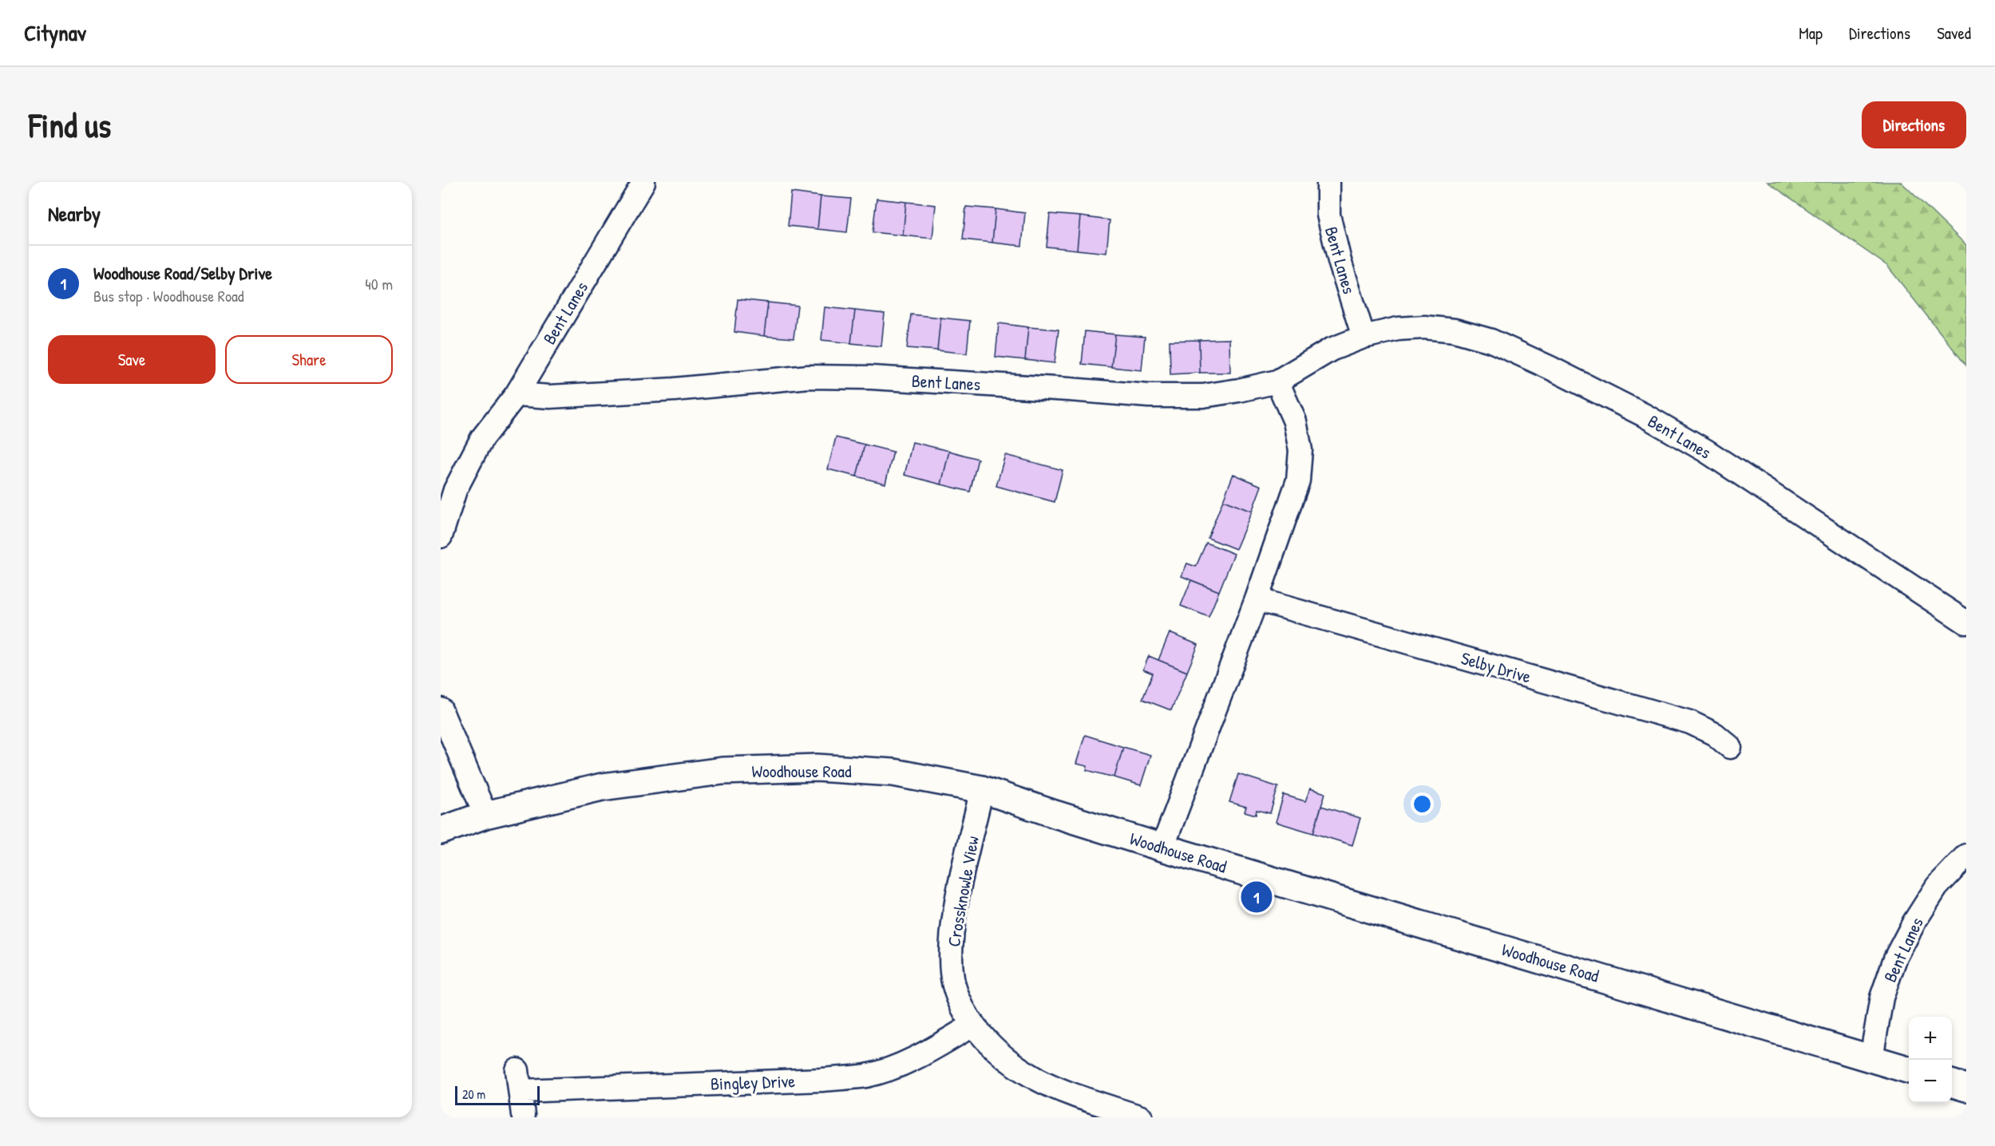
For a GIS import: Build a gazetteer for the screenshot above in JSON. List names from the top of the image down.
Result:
{
  "streets": {
    "street": [
      "Bent Lanes",
      "Selby Drive",
      "Woodhouse Road",
      "Crossknowle View",
      "Bingley Drive"
    ]
  },
  "crossings": [
    ["Bent Lanes", "Woodhouse Road"],
    ["Woodhouse Road", "Crossknowle View"],
    ["Crossknowle View", "Bingley Drive"]
  ],
  "scale_bar": "20 m",
  "page": {
    "header": "Citynav",
    "nav": ["Map", "Directions", "Saved"],
    "buttons": [
      "Directions",
      ["Save", "Share"]
    ],
    "title": "Find us",
    "heading": "Nearby",
    "list": [
      {
        "mark": "1",
        "name": "Woodhouse Road/Selby Drive",
        "note": "Bus stop · Woodhouse Road",
        "value": "40 m"
      }
    ],
    "pins": "1",
    "map_buttons": ["+", "−"],
    "scale": "20 m"
  }
}
